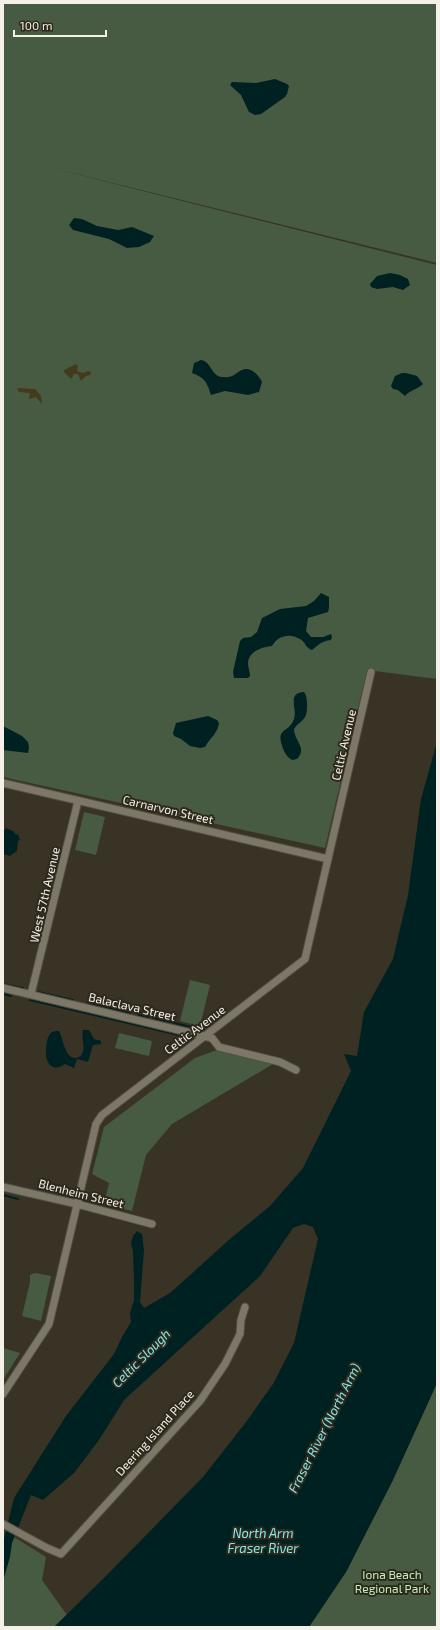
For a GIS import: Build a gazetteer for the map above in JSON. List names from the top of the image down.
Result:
{
  "streets": {
    "street": [
      "Celtic Avenue",
      "Carnarvon Street",
      "West 57th Avenue",
      "Balaclava Street",
      "Blenheim Street",
      "Deering Island Place"
    ]
  },
  "crossings": [
    ["Celtic Avenue", "Carnarvon Street"],
    ["Celtic Avenue", "Balaclava Street"],
    ["Celtic Avenue", "Blenheim Street"],
    ["Carnarvon Street", "West 57th Avenue"],
    ["West 57th Avenue", "Balaclava Street"]
  ],
  "water": ["Celtic Slough", "Fraser River (North Arm)", "North Arm Fraser River"],
  "parks": ["Iona Beach Regional Park"],
  "scale_bar": "100 m"
}
